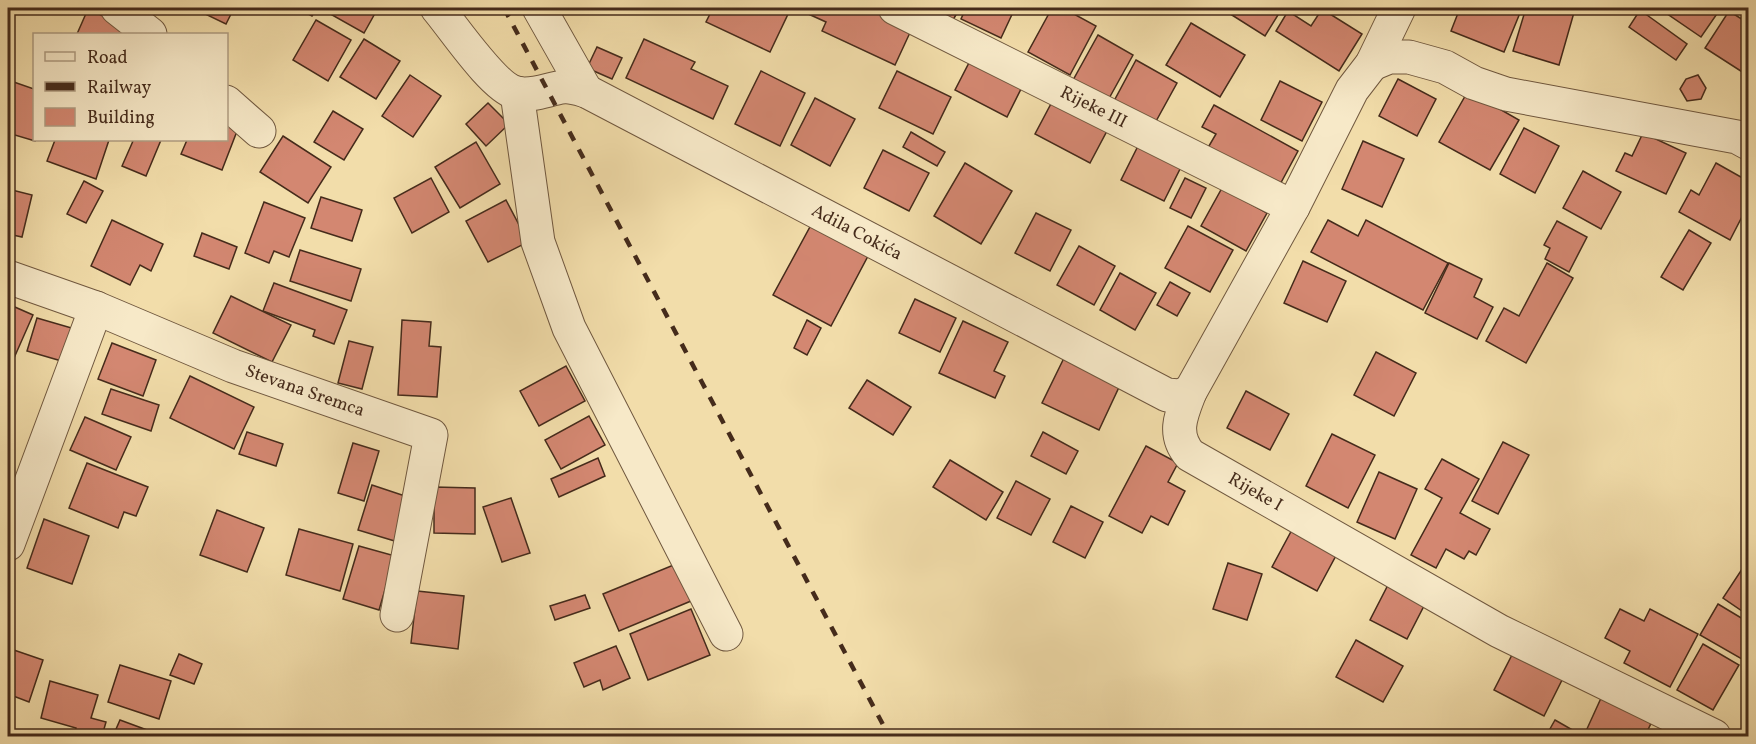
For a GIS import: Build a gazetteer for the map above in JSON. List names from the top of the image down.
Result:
{
  "streets": {
    "street": [
      "Rijeke III",
      "Adila Cokića",
      "Stevana Sremca",
      "Rijeke I"
    ]
  },
  "crossings": [
    ["Rijeke III", "Rijeke I"],
    ["Adila Cokića", "Rijeke I"]
  ],
  "legend": ["Road", "Railway", "Building"]
}
